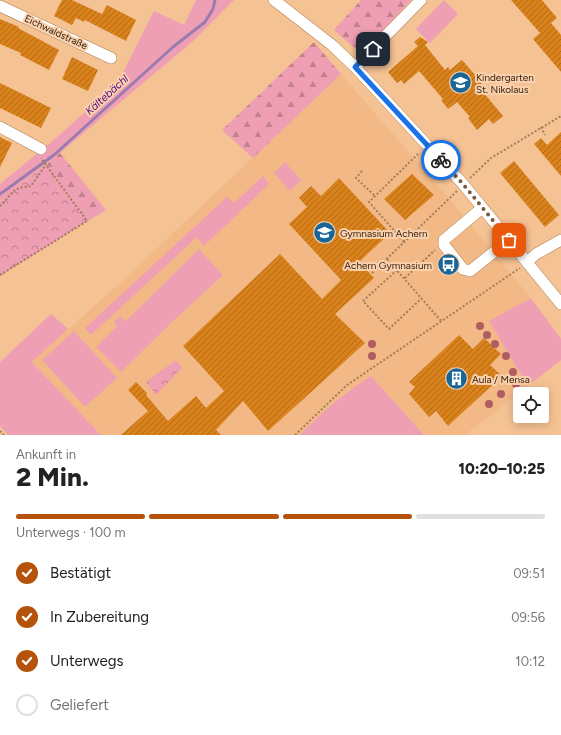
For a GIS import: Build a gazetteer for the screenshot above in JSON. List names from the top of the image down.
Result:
{
  "streets": {
    "street": ["Eichwaldstraße"]
  },
  "water": ["Kältebächl"],
  "places": {
    "school or university": ["Kindergarten St. Nikolaus", "Gymnasium Achern"],
    "bus stop": ["Achern Gymnasium"],
    "building": ["Aula / Mensa"]
  },
  "page": {
    "heading": ["2 Min.", "Ankunft in", "10:20–10:25"],
    "bar": "Unterwegs · 100 m",
    "list": [
      ["Bestätigt", "09:51"],
      ["In Zubereitung", "09:56"],
      ["Unterwegs", "10:12"],
      "Geliefert"
    ]
  }
}
